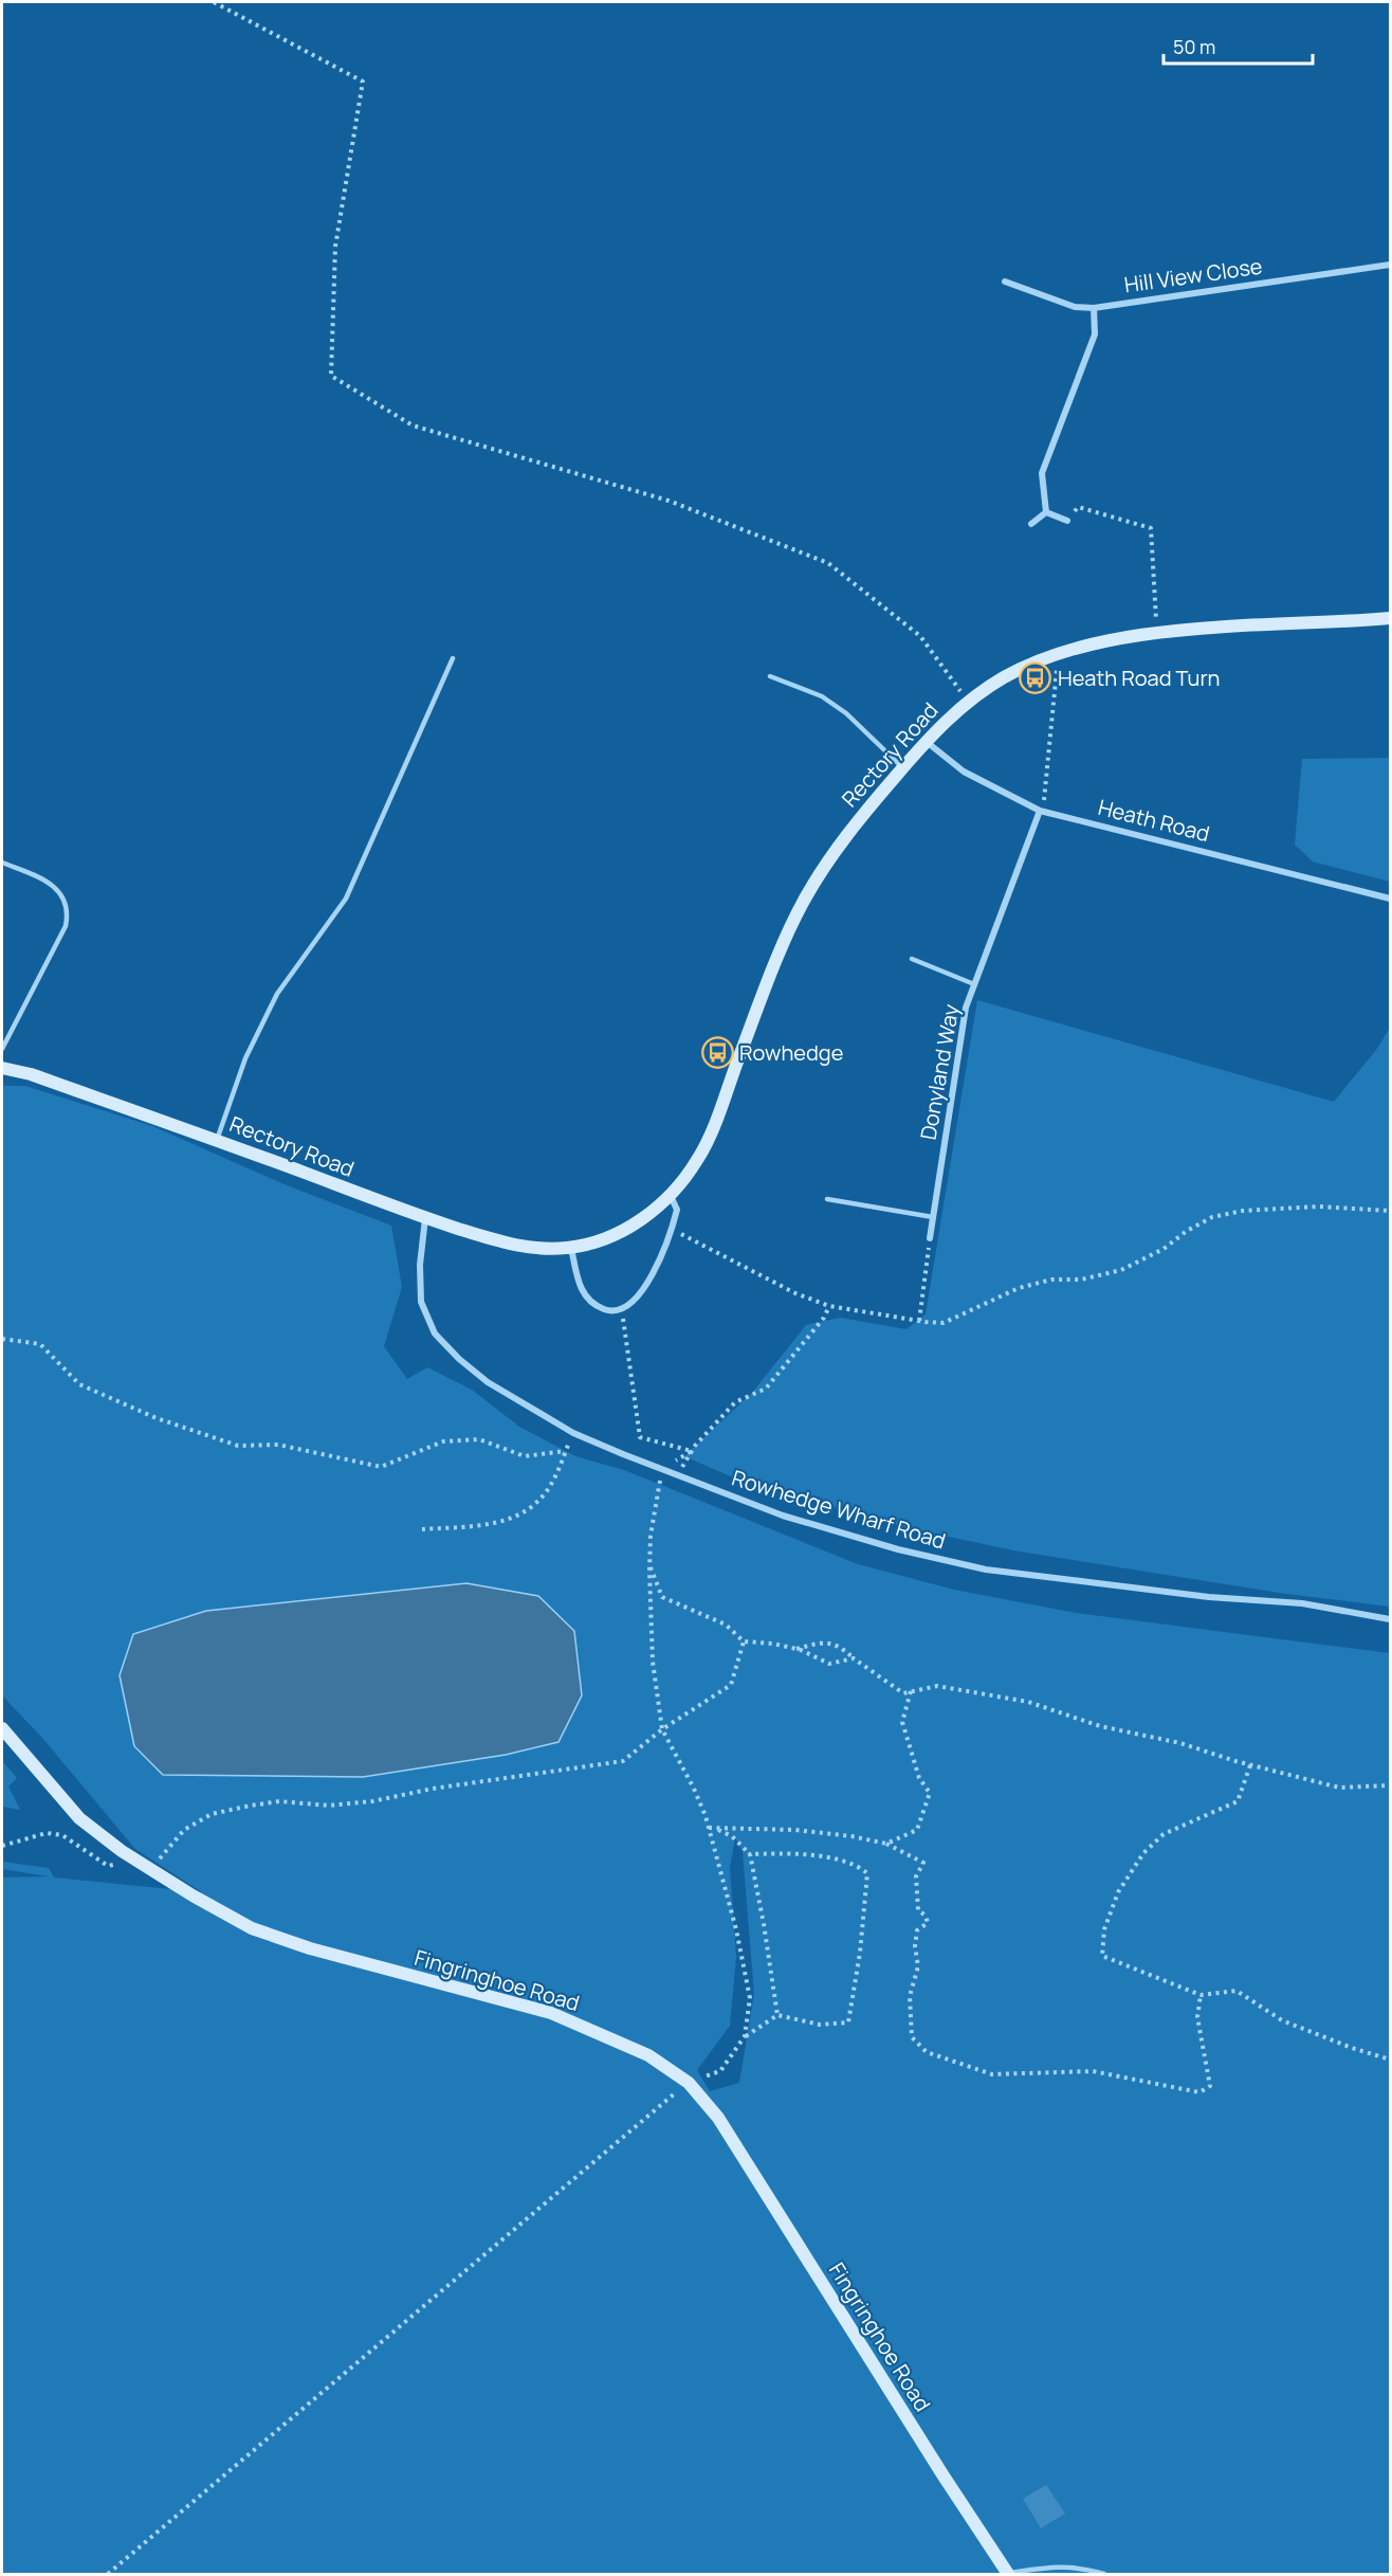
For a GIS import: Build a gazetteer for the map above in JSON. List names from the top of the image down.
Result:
{
  "streets": {
    "street": [
      "Hill View Close",
      "Rectory Road",
      "Heath Road",
      "Donyland Way",
      "Rowhedge Wharf Road",
      "Fingringhoe Road"
    ]
  },
  "crossings": [
    ["Rectory Road", "Heath Road"],
    ["Rectory Road", "Rowhedge Wharf Road"],
    ["Heath Road", "Donyland Way"]
  ],
  "places": {
    "bus stop": ["Heath Road Turn", "Rowhedge"]
  },
  "scale_bar": "50 m"
}
